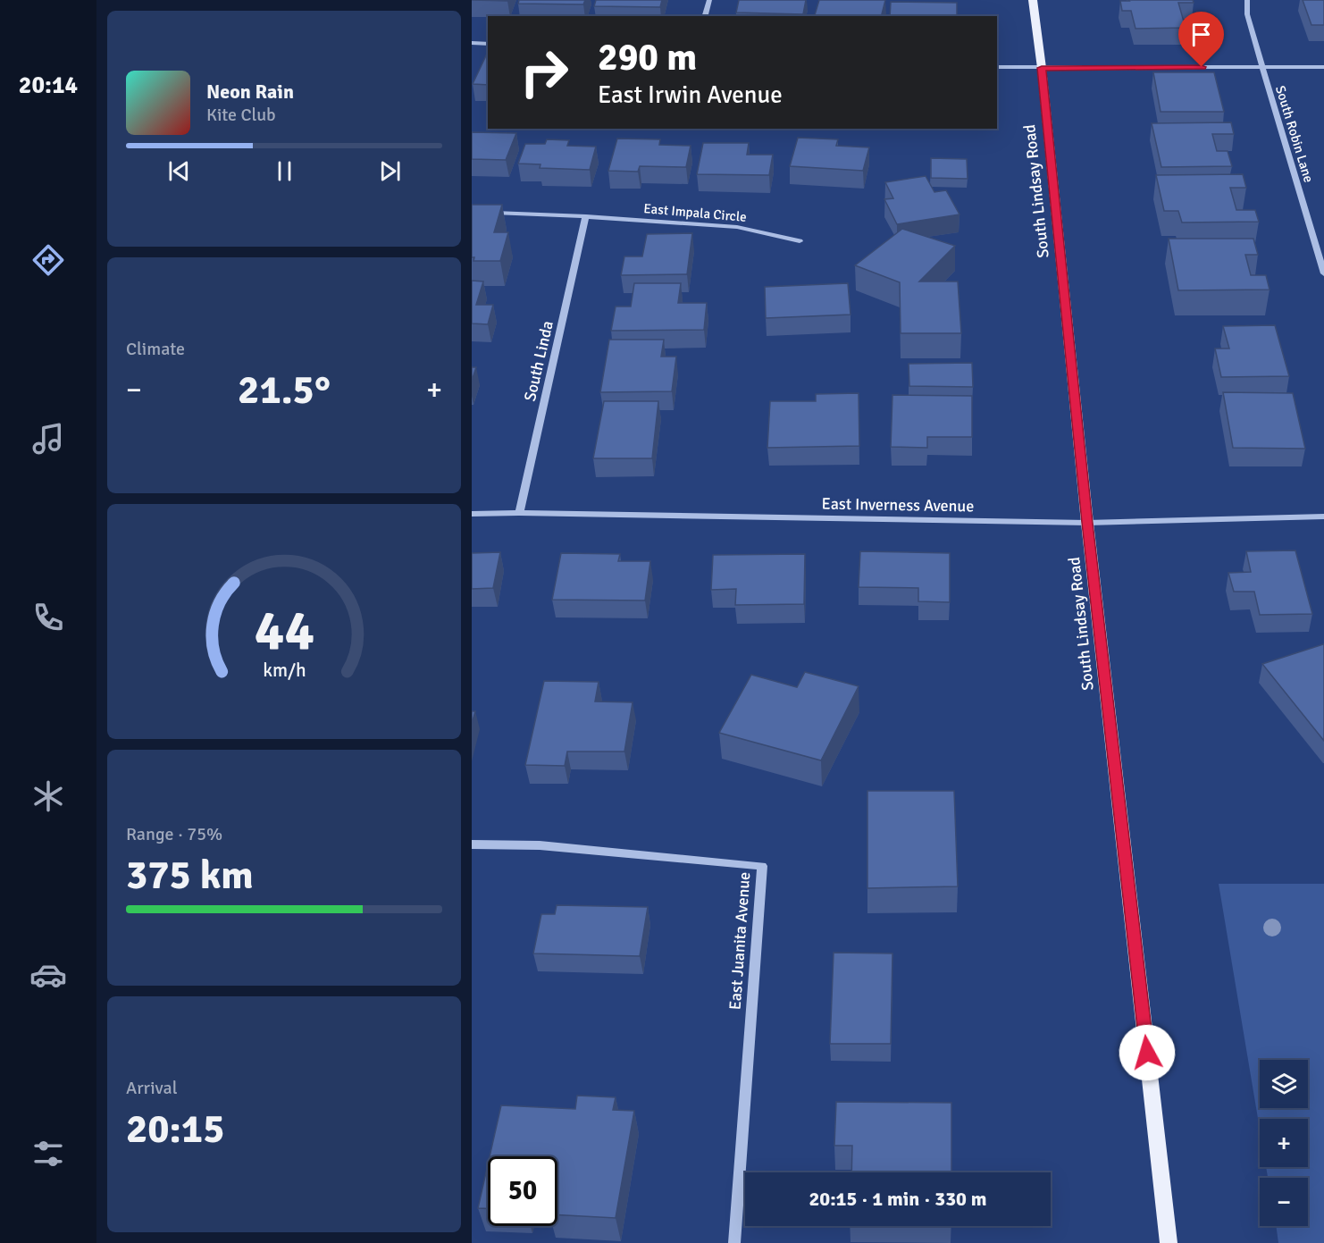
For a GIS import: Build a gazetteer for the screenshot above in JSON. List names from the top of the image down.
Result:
{
  "streets": {
    "main road": ["South Lindsay Road"],
    "street": [
      "South Robin Lane",
      "East Impala Circle",
      "South Linda",
      "East Inverness Avenue",
      "East Juanita Avenue"
    ]
  },
  "crossings": [
    ["South Lindsay Road", "East Inverness Avenue"],
    ["East Impala Circle", "South Linda"],
    ["South Linda", "East Inverness Avenue"]
  ],
  "page": {
    "tabs": "20:14",
    "turn": ["290 m", "East Irwin Avenue"],
    "song": ["Neon Rain", "Kite Club"],
    "tile": [
      "Climate",
      ["Range · 75%", "375 km"],
      ["Arrival", "20:15"]
    ],
    "heat": ["−", "21.5°", "+"],
    "map_buttons": ["+", "−"],
    "limit": "50",
    "trip": "20:15 · 1 min · 330 m",
    "gauge": ["44", "km/h"]
  }
}
